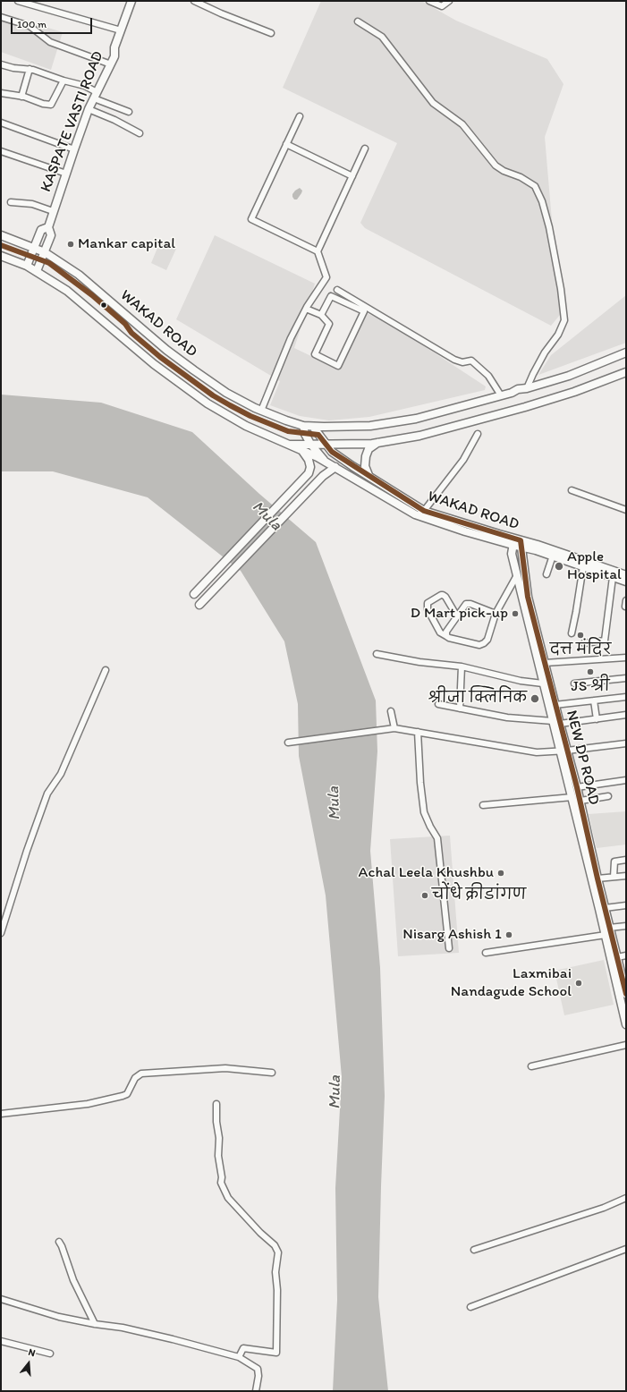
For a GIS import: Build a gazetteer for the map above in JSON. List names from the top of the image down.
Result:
{
  "streets": {
    "main road": ["KASPATE VASTI ROAD", "WAKAD ROAD", "NEW DP ROAD"]
  },
  "crossings": [
    ["KASPATE VASTI ROAD", "WAKAD ROAD"],
    ["WAKAD ROAD", "NEW DP ROAD"]
  ],
  "water": ["Mula"],
  "places": [
    "Mankar capital",
    "Apple Hospital",
    "D Mart pick-up",
    "दत्त मंदिर",
    "JS श्री",
    "श्रीजा क्लिनिक",
    "Achal Leela Khushbu",
    "चोंधे क्रीडांगण",
    "Nisarg Ashish 1",
    "Laxmibai Nandagude School"
  ],
  "scale_bar": "100 m",
  "north": "top"
}
